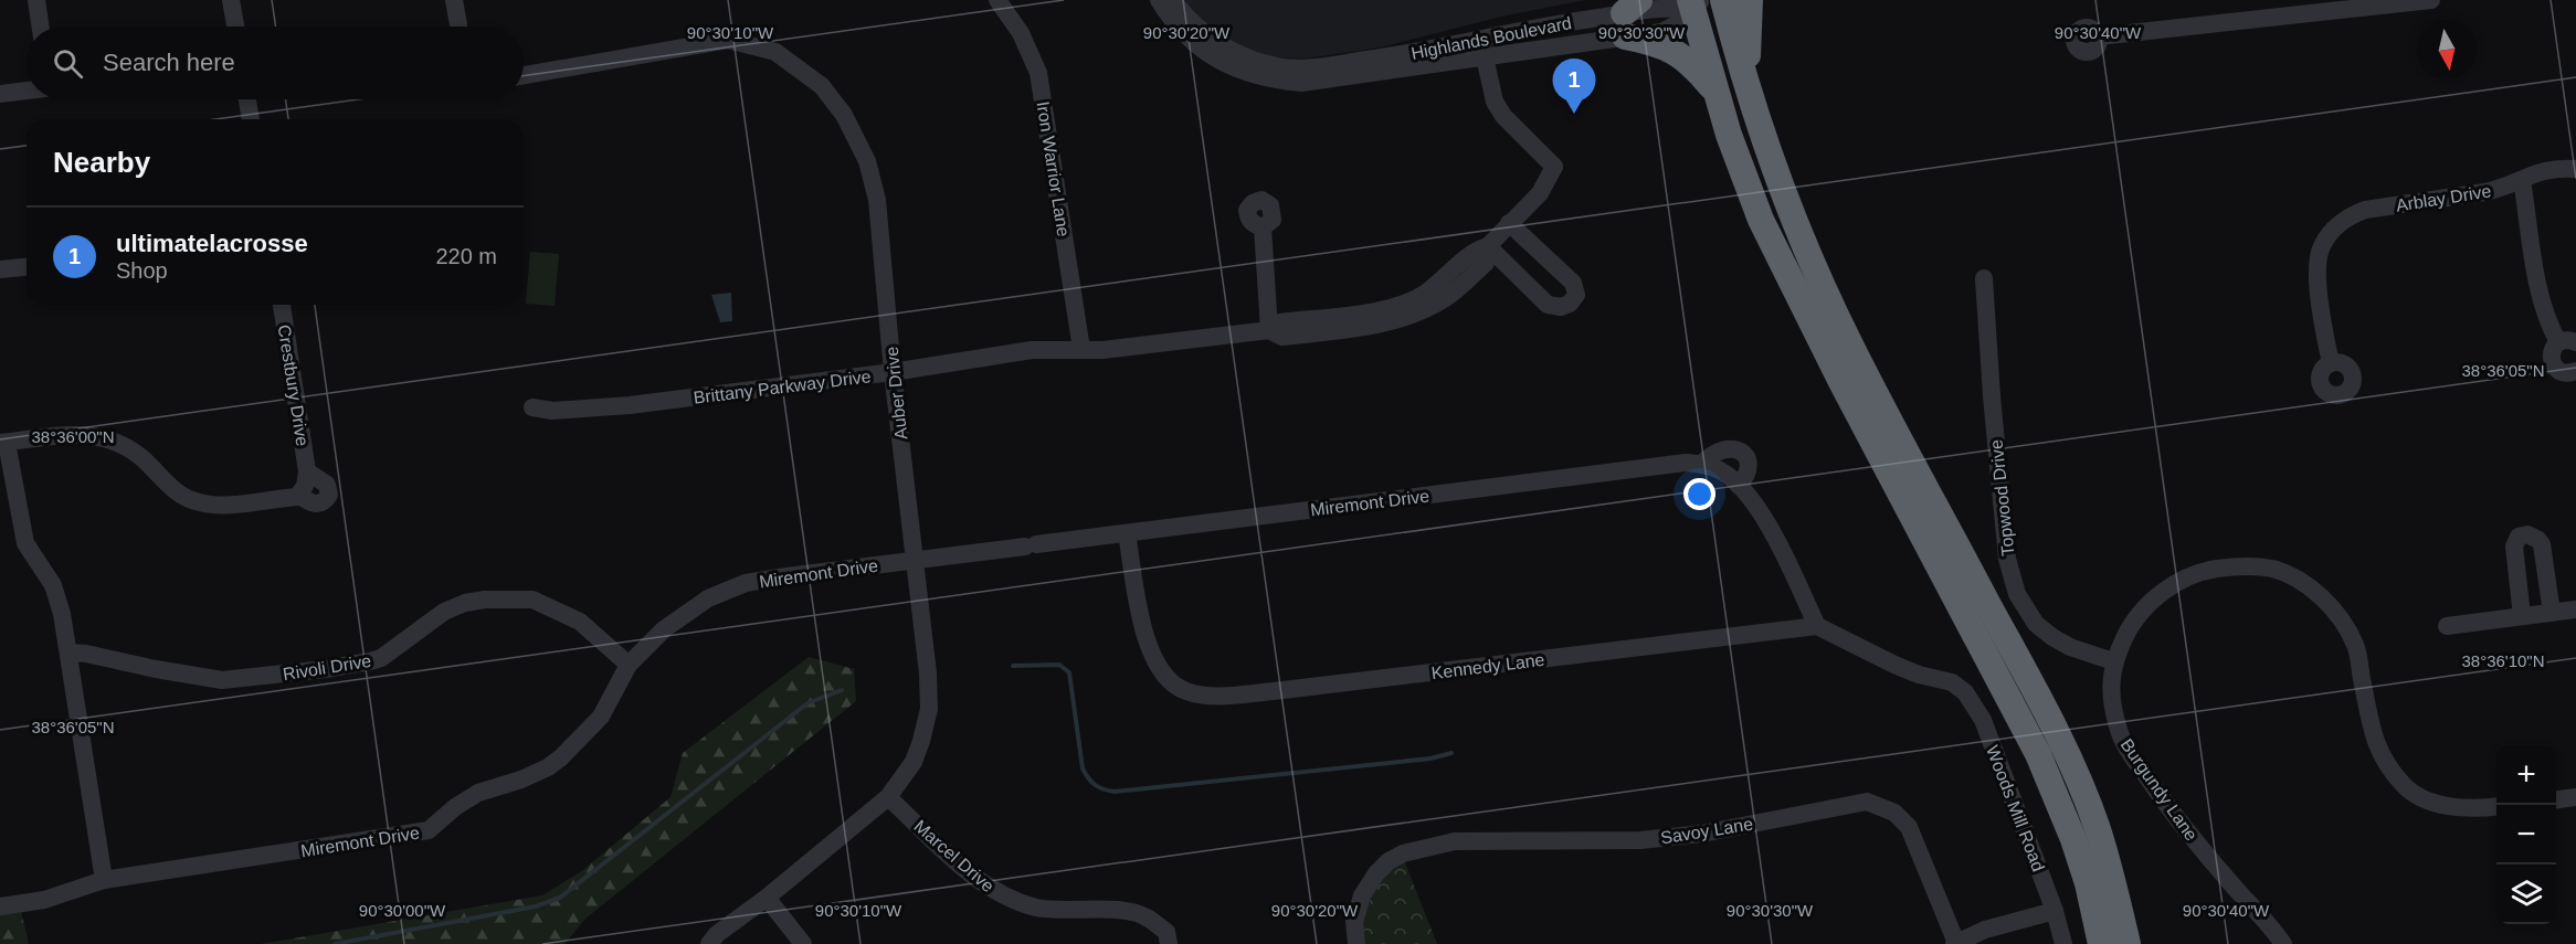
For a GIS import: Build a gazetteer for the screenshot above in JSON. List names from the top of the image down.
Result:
{
  "streets": {
    "street": [
      "Highlands Boulevard",
      "Iron Warrior Lane",
      "Arblay Drive",
      "Crestbury Drive",
      "Brittany Parkway Drive",
      "Auber Drive",
      "Topwood Drive",
      "Miremont Drive",
      "Kennedy Lane",
      "Rivoli Drive",
      "Burgundy Lane",
      "Woods Mill Road",
      "Savoy Lane",
      "Marcel Drive"
    ]
  },
  "crossings": [
    ["Highlands Boulevard", "Brittany Parkway Drive"],
    ["Iron Warrior Lane", "Brittany Parkway Drive"],
    ["Brittany Parkway Drive", "Auber Drive"],
    ["Auber Drive", "Miremont Drive"],
    ["Auber Drive", "Marcel Drive"],
    ["Topwood Drive", "Burgundy Lane"],
    ["Miremont Drive", "Kennedy Lane"],
    ["Miremont Drive", "Rivoli Drive"],
    ["Miremont Drive", "Woods Mill Road"],
    ["Kennedy Lane", "Woods Mill Road"]
  ],
  "north": "bottom",
  "page": {
    "search": "Search here",
    "pins": "1",
    "heading": "Nearby",
    "list": [
      {
        "mark": "1",
        "name": "ultimatelacrosse",
        "note": "Shop",
        "value": "220 m"
      }
    ],
    "map_buttons": ["+", "−"]
  },
  "coordinates": [
    "90°30'10\"W",
    "90°30'20\"W",
    "90°30'30\"W",
    "90°30'40\"W",
    "38°36'05\"N",
    "38°36'00\"N",
    "38°36'10\"N",
    "90°30'00\"W"
  ]
}
